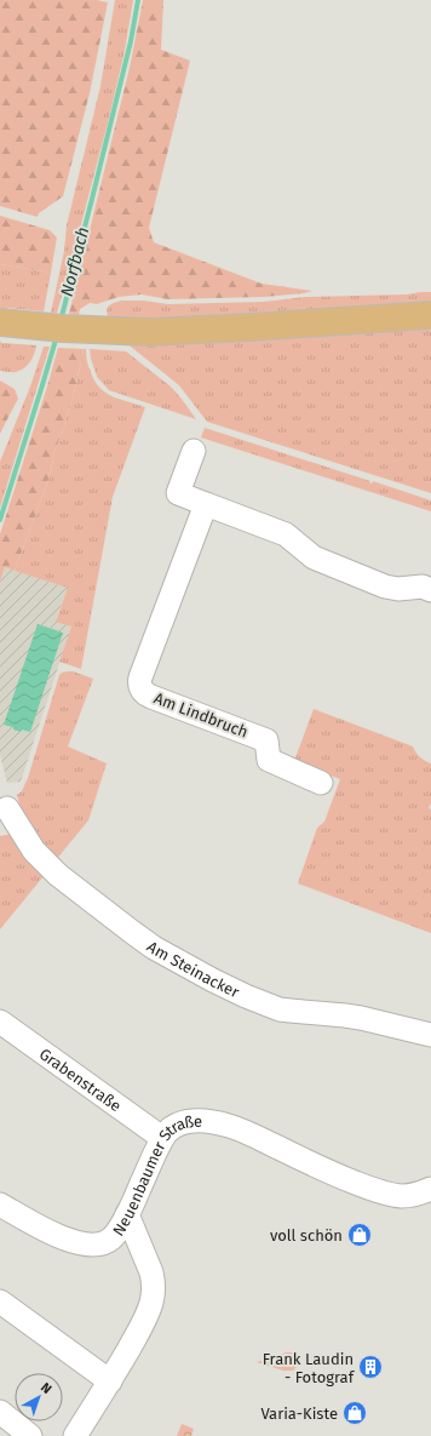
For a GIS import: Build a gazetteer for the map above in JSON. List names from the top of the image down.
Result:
{
  "streets": {
    "street": [
      "Am Lindbruch",
      "Am Steinacker",
      "Grabenstraße",
      "Neuenbaumer Straße"
    ]
  },
  "crossings": [
    ["Grabenstraße", "Neuenbaumer Straße"]
  ],
  "water": ["Norfbach"],
  "places": {
    "shop": ["voll schön", "Varia-Kiste"],
    "building": ["Frank Laudin - Fotograf"]
  },
  "north": "top right"
}
